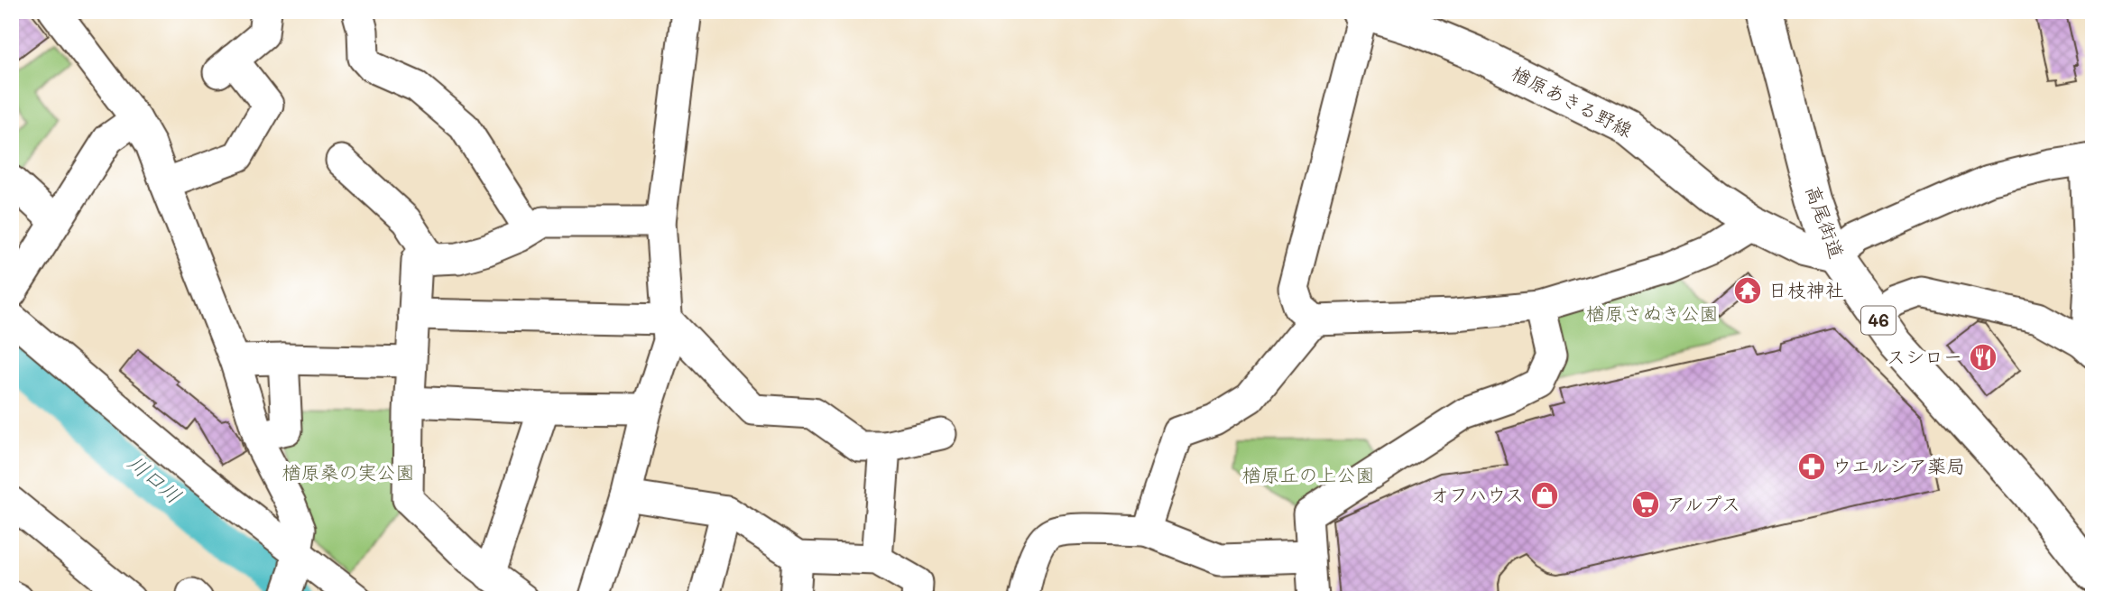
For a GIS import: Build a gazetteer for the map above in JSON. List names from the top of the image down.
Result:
{
  "streets": {
    "main road": ["楢原あきる野線", "高尾街道", "46"]
  },
  "crossings": [
    ["楢原あきる野線", "高尾街道"]
  ],
  "water": ["川口川"],
  "parks": ["楢原さぬき公園", "楢原桑の実公園", "楢原丘の上公園"],
  "places": {
    "temple": ["日枝神社"],
    "restaurant": ["スシロー"],
    "pharmacy": ["ウエルシア薬局"],
    "shop": ["オフハウス"],
    "supermarket": ["アルプス"]
  }
}
